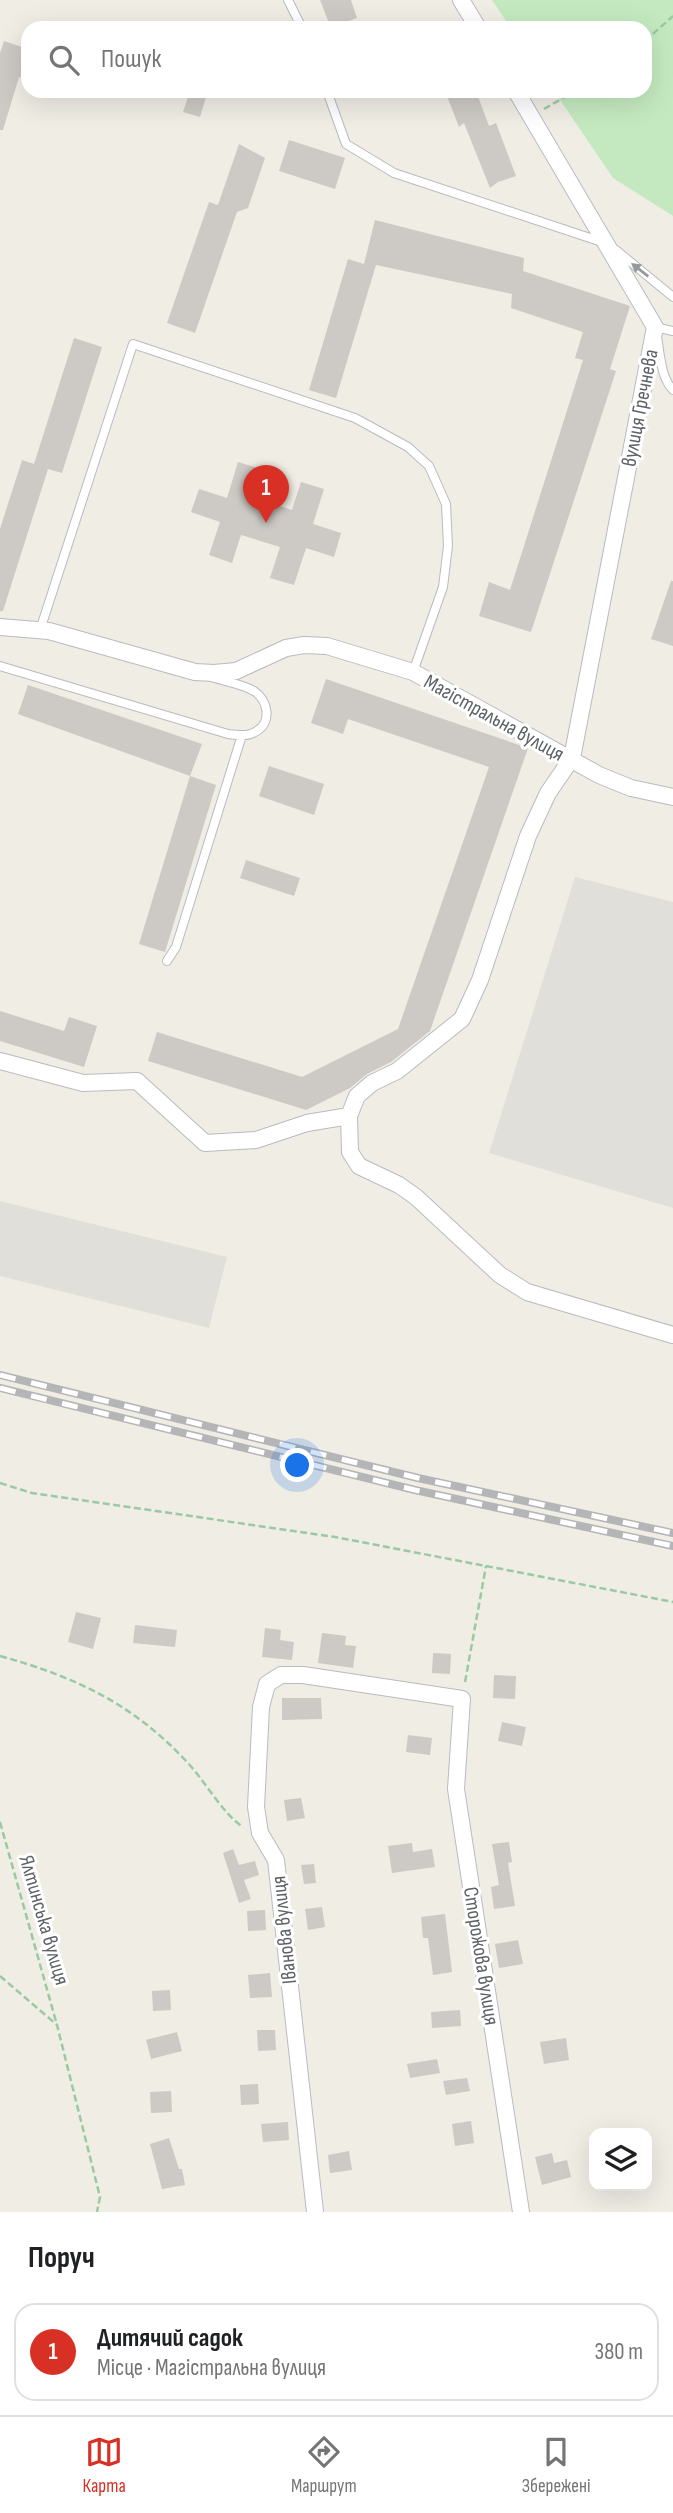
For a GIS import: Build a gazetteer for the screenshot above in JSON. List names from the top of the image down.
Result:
{
  "streets": {
    "street": [
      "вулиця Гречнева",
      "Магістральна вулиця",
      "Іванова вулиця",
      "Сторожова вулиця"
    ],
    "path": ["Ялтинська вулиця"]
  },
  "crossings": [
    ["вулиця Гречнева", "Магістральна вулиця"],
    ["Іванова вулиця", "Сторожова вулиця"]
  ],
  "page": {
    "search": "Пошук",
    "pins": "1",
    "heading": "Поруч",
    "list": [
      {
        "mark": "1",
        "name": "Дитячий садок",
        "note": "Місце · Магістральна вулиця",
        "value": "380 m"
      }
    ],
    "nav": ["Карта", "Маршрут", "Збережені"]
  }
}
